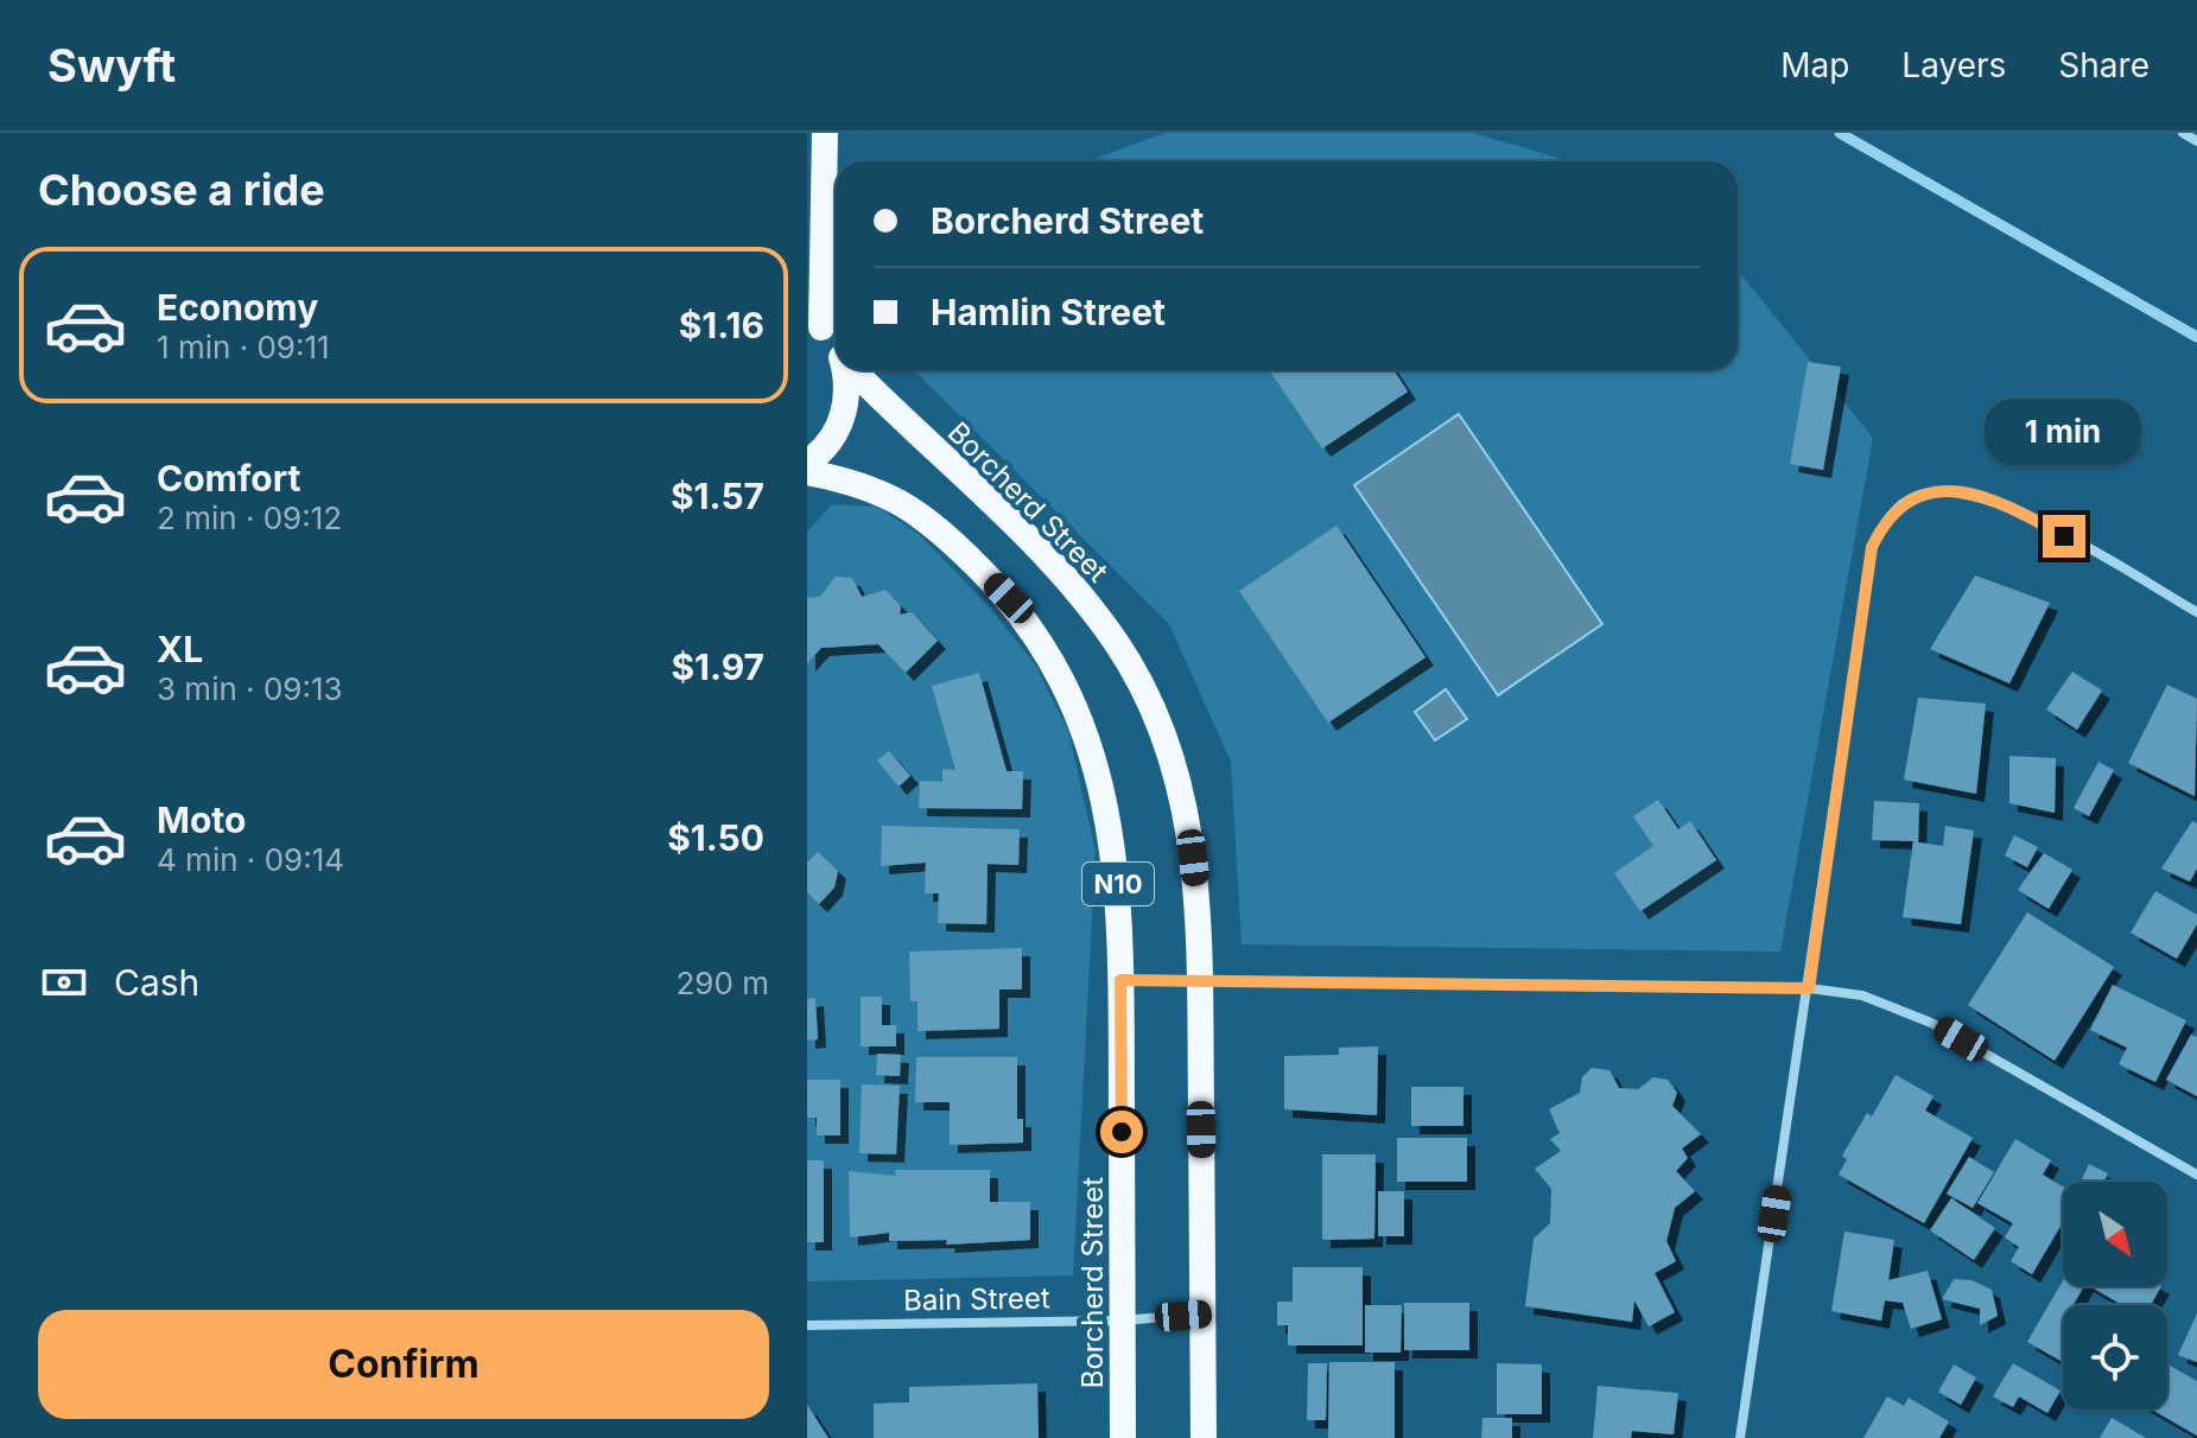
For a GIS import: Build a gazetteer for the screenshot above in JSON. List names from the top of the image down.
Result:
{
  "streets": {
    "highway": ["Borcherd Street", "N10"],
    "street": ["Bain Street"]
  },
  "crossings": [
    ["Borcherd Street", "Bain Street"]
  ],
  "north": "bottom right",
  "page": {
    "header": "Swyft",
    "nav": ["Map", "Layers", "Share"],
    "heading": "Choose a ride",
    "banner": ["Borcherd Street", "Hamlin Street"],
    "list": [
      {
        "name": "Economy",
        "note": "1 min · 09:11",
        "value": "$1.16"
      },
      {
        "name": "Comfort",
        "note": "2 min · 09:12",
        "value": "$1.57"
      },
      {
        "name": "XL",
        "note": "3 min · 09:13",
        "value": "$1.97"
      },
      {
        "name": "Moto",
        "note": "4 min · 09:14",
        "value": "$1.50"
      }
    ],
    "bubble": "1 min",
    "pay": ["Cash", "290 m"],
    "buttons": "Confirm"
  }
}
